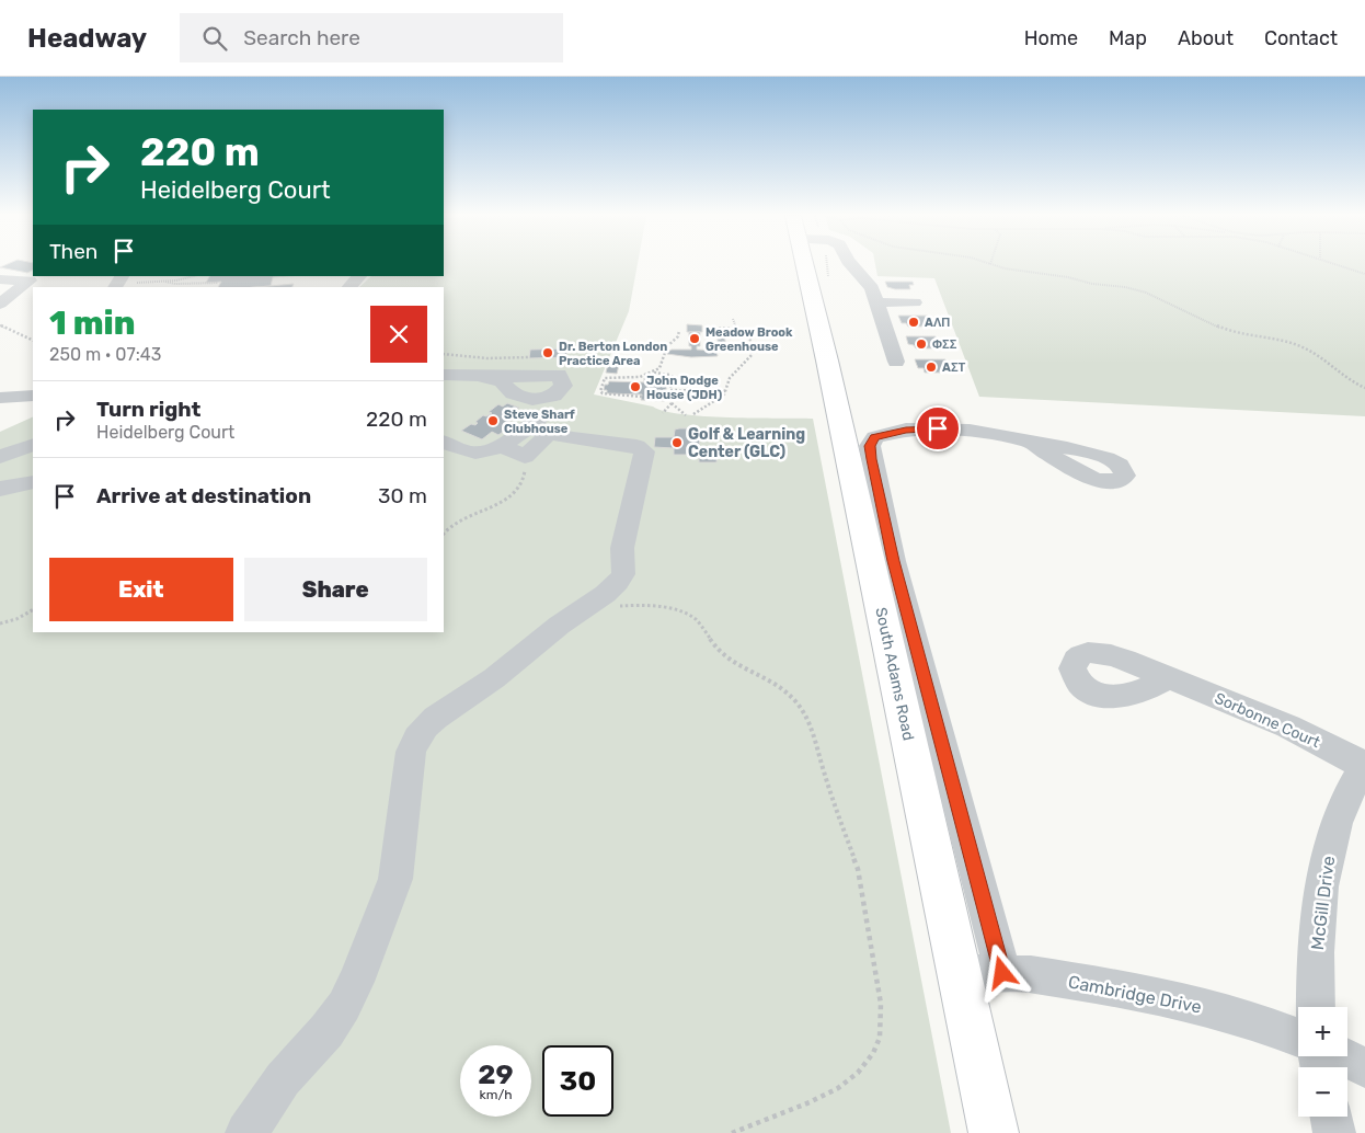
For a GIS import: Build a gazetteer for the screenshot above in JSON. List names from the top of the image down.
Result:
{
  "streets": {
    "main road": ["South Adams Road"],
    "street": ["Sorbonne Court", "McGill Drive", "Cambridge Drive"]
  },
  "crossings": [
    ["South Adams Road", "Cambridge Drive"],
    ["Sorbonne Court", "McGill Drive"]
  ],
  "places": [
    "AΛΠ",
    "Meadow Brook Greenhouse",
    "ΦΣΣ",
    "Dr. Berton London Practice Area",
    "AΣΤ",
    "John Dodge House (JDH)",
    "Steve Sharf Clubhouse",
    "Golf & Learning Center (GLC)"
  ],
  "page": {
    "header": "Headway",
    "search": "Search here",
    "nav": [
      "Home",
      "Map",
      "About",
      "Contact"
    ],
    "turn": ["220 m", "Heidelberg Court"],
    "then": "Then",
    "heading": ["1 min", "250 m · 07:43"],
    "list": [
      {
        "name": "Turn right",
        "note": "Heidelberg Court",
        "value": "220 m"
      },
      {
        "name": "Arrive at destination",
        "value": "30 m"
      }
    ],
    "buttons": ["Exit", "Share"],
    "map_buttons": ["+", "−"],
    "speed": "29 km/h",
    "limit": "30"
  }
}
